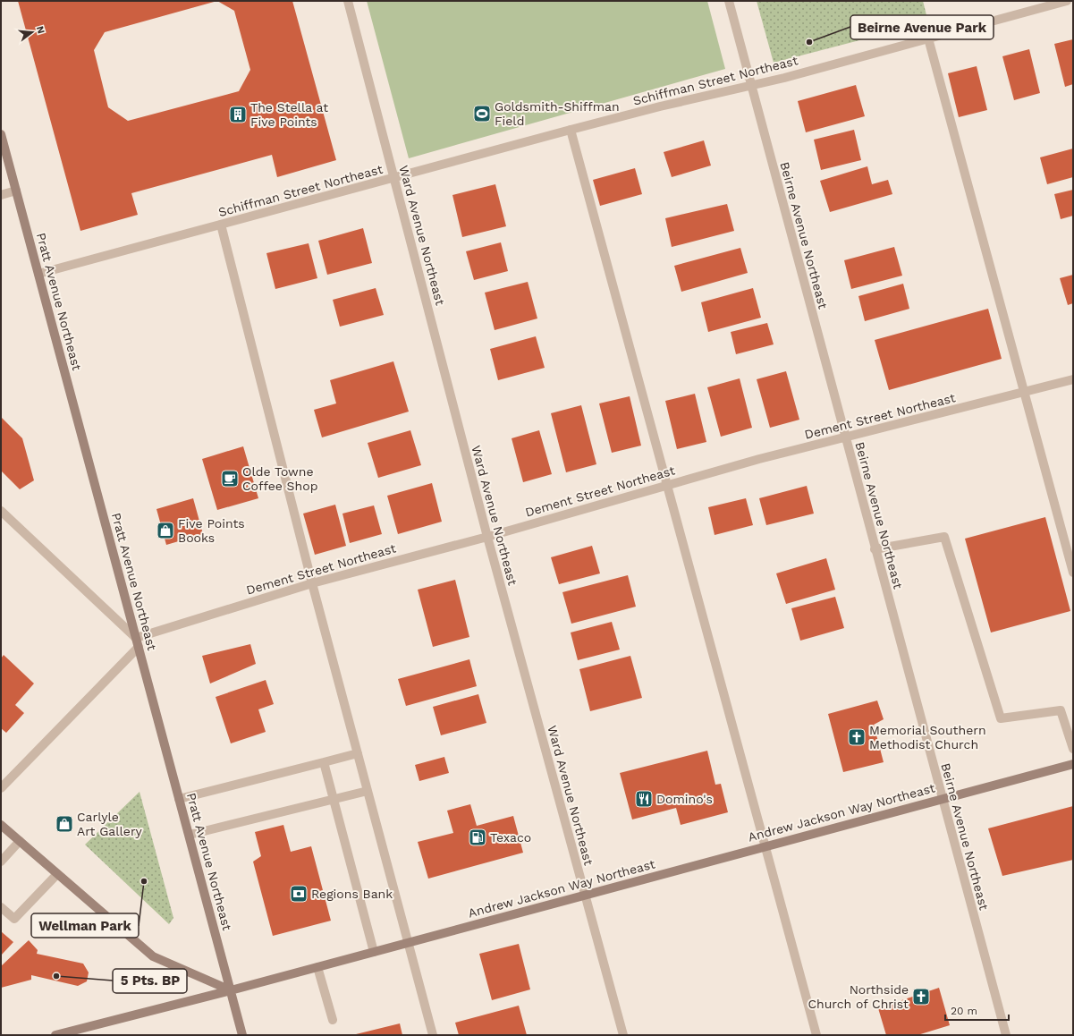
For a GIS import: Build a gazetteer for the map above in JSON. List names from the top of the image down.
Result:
{
  "streets": {
    "main road": ["Pratt Avenue Northeast", "Andrew Jackson Way Northeast"],
    "street": [
      "Schiffman Street Northeast",
      "Ward Avenue Northeast",
      "Beirne Avenue Northeast",
      "Dement Street Northeast"
    ]
  },
  "crossings": [
    ["Schiffman Street Northeast", "Ward Avenue Northeast"],
    ["Schiffman Street Northeast", "Beirne Avenue Northeast"],
    ["Schiffman Street Northeast", "Pratt Avenue Northeast"],
    ["Ward Avenue Northeast", "Dement Street Northeast"],
    ["Ward Avenue Northeast", "Andrew Jackson Way Northeast"],
    ["Beirne Avenue Northeast", "Dement Street Northeast"],
    ["Beirne Avenue Northeast", "Andrew Jackson Way Northeast"],
    ["Pratt Avenue Northeast", "Dement Street Northeast"],
    ["Pratt Avenue Northeast", "Andrew Jackson Way Northeast"]
  ],
  "places": {
    "other": ["Beirne Avenue Park", "Wellman Park", "5 Pts. BP"],
    "sports": ["Goldsmith-Shiffman Field"],
    "building": ["The Stella at Five Points"],
    "cafe": ["Olde Towne Coffee Shop"],
    "shop": ["Five Points Books", "Carlyle Art Gallery"],
    "church": ["Memorial Southern Methodist Church", "Northside Church of Christ"],
    "restaurant": ["Domino's"],
    "fuel station": ["Texaco"],
    "bank": ["Regions Bank"]
  },
  "scale_bar": "20 m",
  "north": "right"
}
